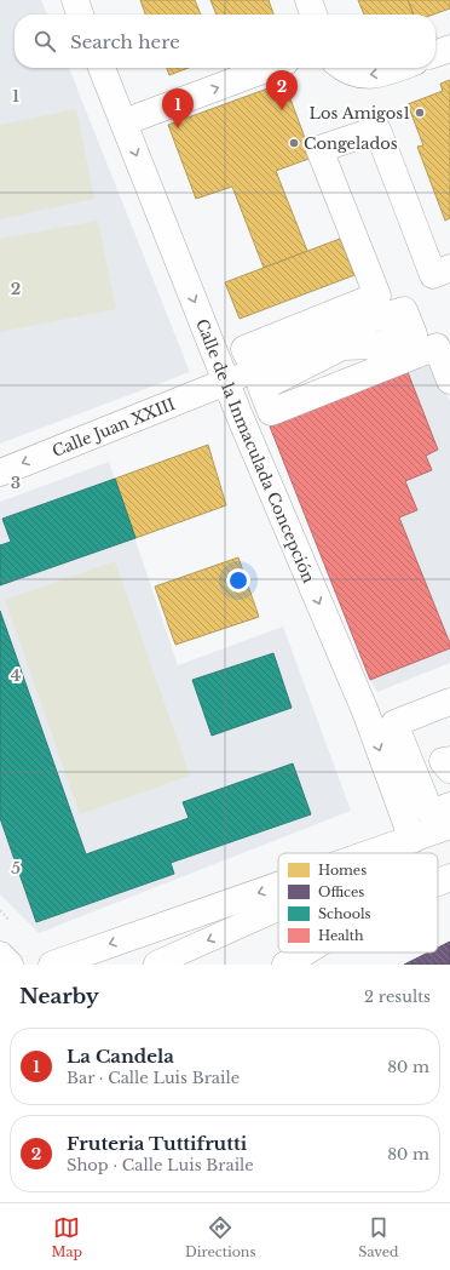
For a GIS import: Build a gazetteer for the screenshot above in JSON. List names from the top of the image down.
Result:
{
  "streets": {
    "street": ["Calle Juan XXIII", "Calle de la Inmaculada Concepción"]
  },
  "crossings": [
    ["Calle Juan XXIII", "Calle de la Inmaculada Concepción"]
  ],
  "one_way": ["Calle Juan XXIII", "Calle de la Inmaculada Concepción"],
  "places": ["Los Amigos1", "Congelados"],
  "legend": [
    "Homes",
    "Offices",
    "Schools",
    "Health"
  ],
  "page": {
    "search": "Search here",
    "pins": ["2", "1"],
    "heading": ["Nearby", "2 results"],
    "list": [
      {
        "mark": "1",
        "name": "La Candela",
        "note": "Bar · Calle Luis Braile",
        "value": "80 m"
      },
      {
        "mark": "2",
        "name": "Fruteria Tuttifrutti",
        "note": "Shop · Calle Luis Braile",
        "value": "80 m"
      }
    ],
    "nav": ["Map", "Directions", "Saved"]
  },
  "grid": {
    "rows": [
      "1",
      "2",
      "3",
      "4",
      "5"
    ]
  }
}
